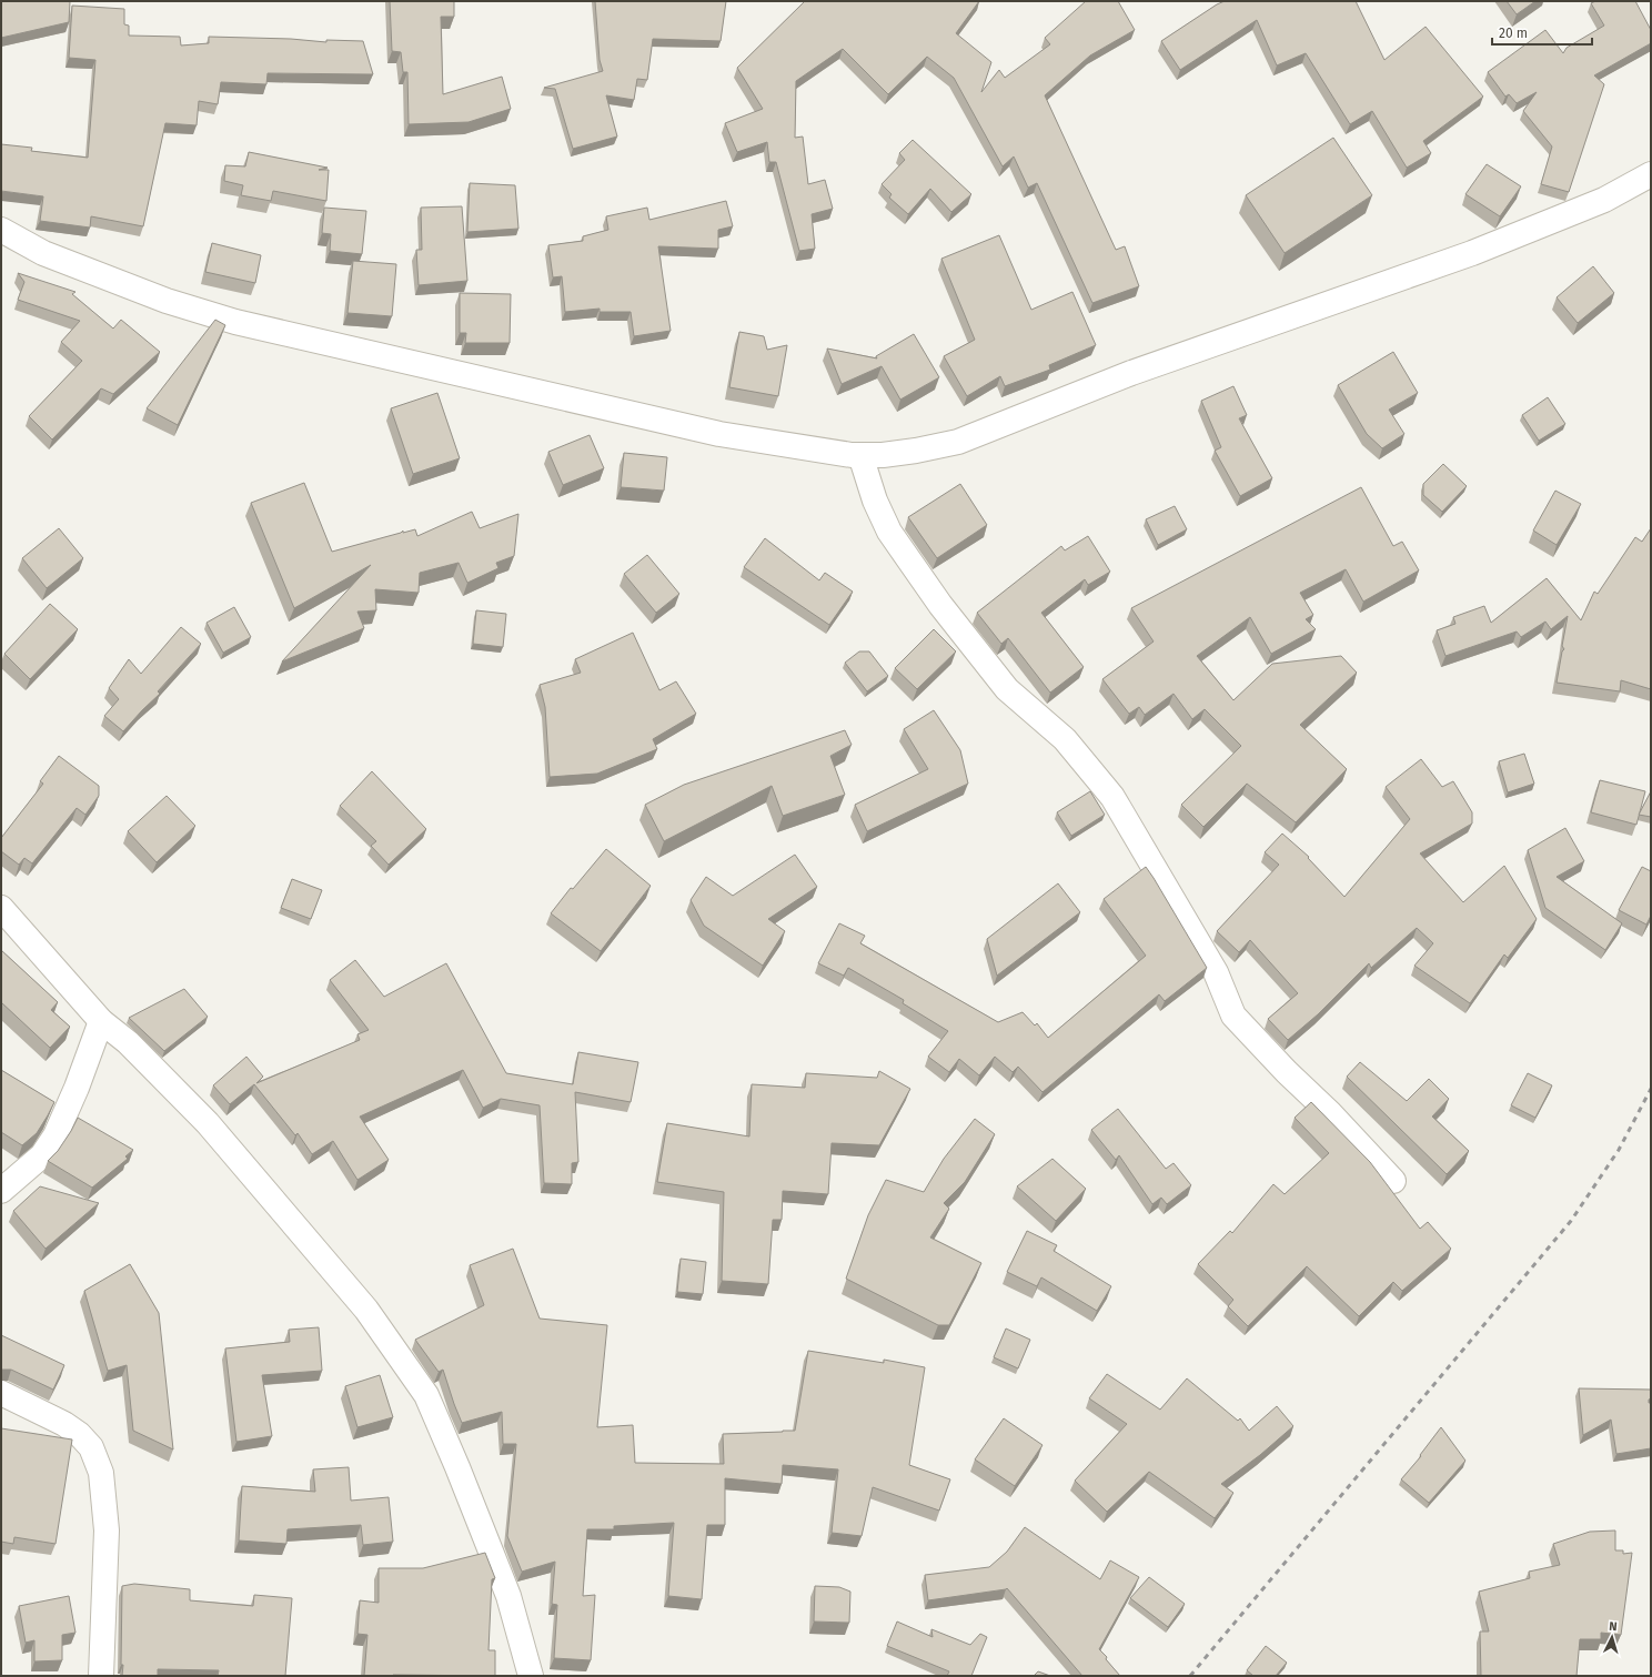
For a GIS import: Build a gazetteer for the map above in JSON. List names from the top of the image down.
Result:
{
  "scale_bar": "20 m",
  "north": "top"
}
